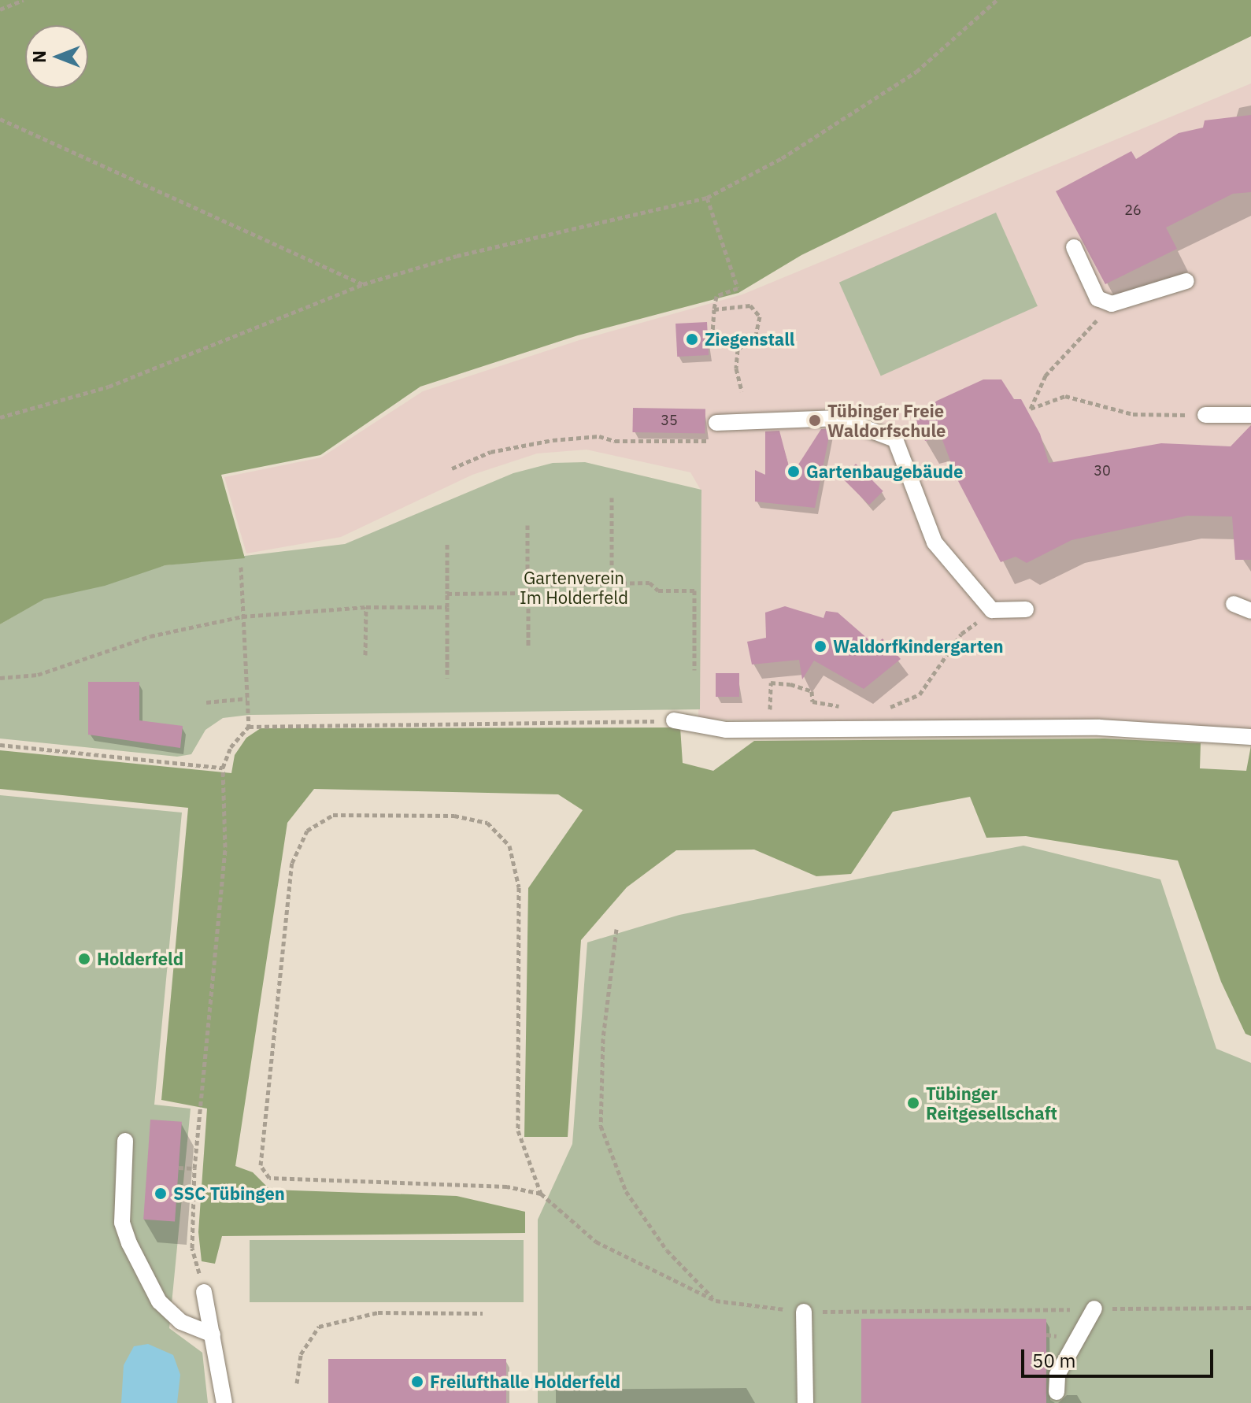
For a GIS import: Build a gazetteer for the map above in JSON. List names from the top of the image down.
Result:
{
  "parks": ["Gartenverein Im Holderfeld"],
  "places": [
    "Ziegenstall",
    "Tübinger Freie Waldorfschule",
    "Gartenbaugebäude",
    "Waldorfkindergarten",
    "Holderfeld",
    "Tübinger Reitgesellschaft",
    "SSC Tübingen",
    "Freilufthalle Holderfeld"
  ],
  "house_numbers": ["26", "35", "30"],
  "scale_bar": "50 m",
  "north": "left"
}
